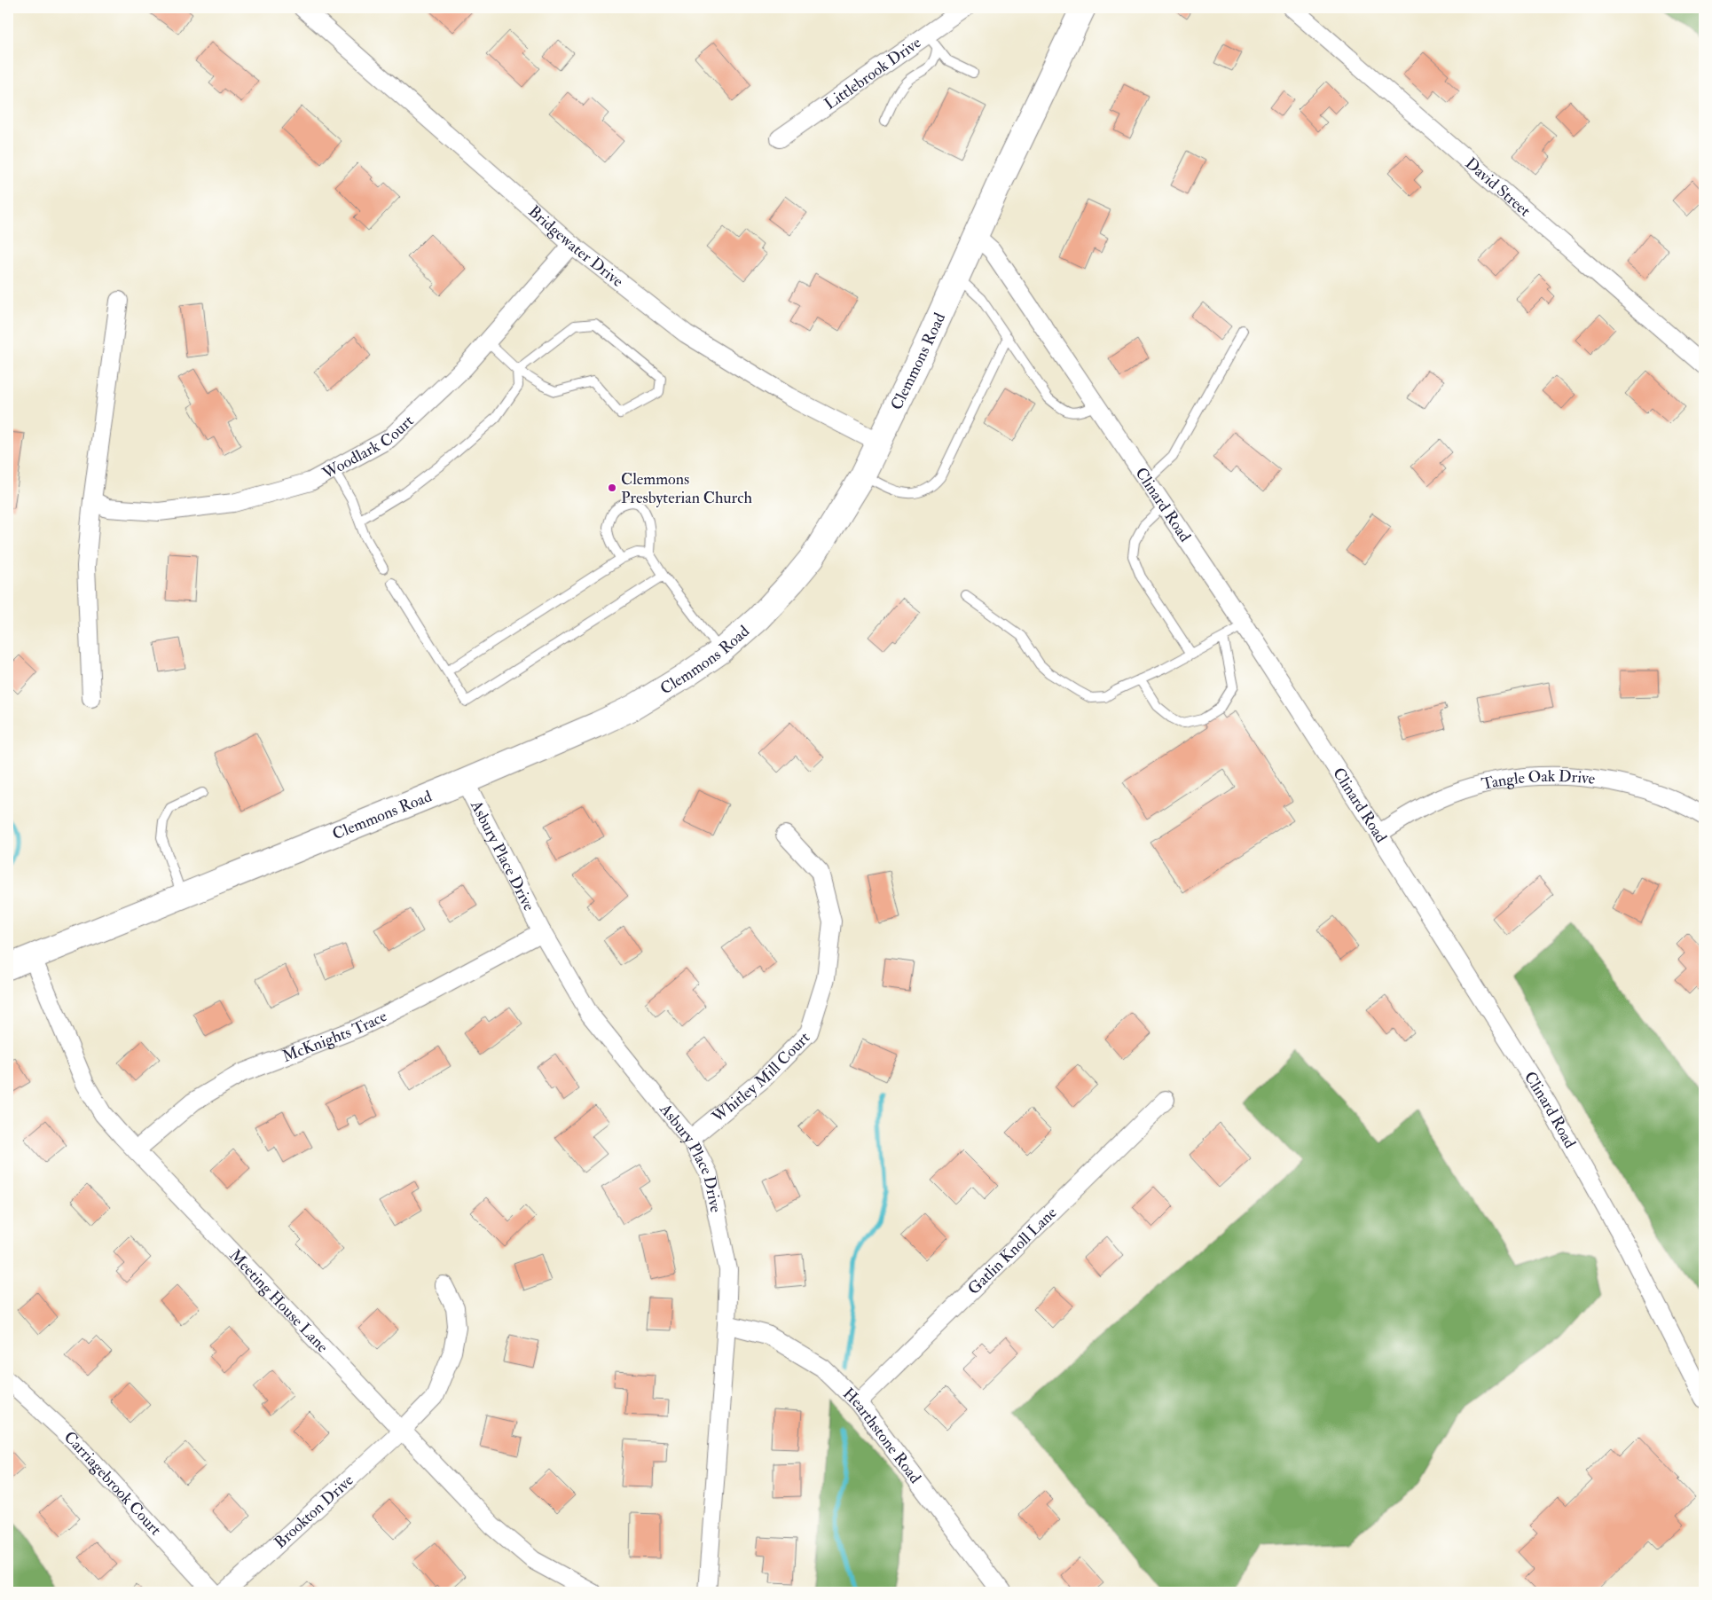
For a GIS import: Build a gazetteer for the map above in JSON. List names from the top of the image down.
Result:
{
  "streets": {
    "main road": ["Clemmons Road"],
    "street": [
      "Littlebrook Drive",
      "David Street",
      "Bridgewater Drive",
      "Woodlark Court",
      "Clinard Road",
      "Tangle Oak Drive",
      "Asbury Place Drive",
      "McKnights Trace",
      "Whitley Mill Court",
      "Gatlin Knoll Lane",
      "Meeting House Lane",
      "Hearthstone Road",
      "Carriagebrook Court",
      "Brookton Drive"
    ]
  },
  "crossings": [
    ["Bridgewater Drive", "Clemmons Road"],
    ["Bridgewater Drive", "Woodlark Court"],
    ["Clemmons Road", "Clinard Road"],
    ["Clemmons Road", "Asbury Place Drive"],
    ["Clemmons Road", "Meeting House Lane"],
    ["Clinard Road", "Tangle Oak Drive"],
    ["Asbury Place Drive", "McKnights Trace"],
    ["Asbury Place Drive", "Whitley Mill Court"],
    ["Asbury Place Drive", "Hearthstone Road"],
    ["McKnights Trace", "Meeting House Lane"],
    ["Gatlin Knoll Lane", "Hearthstone Road"],
    ["Meeting House Lane", "Brookton Drive"]
  ],
  "places": ["Clemmons Presbyterian Church"]
}
